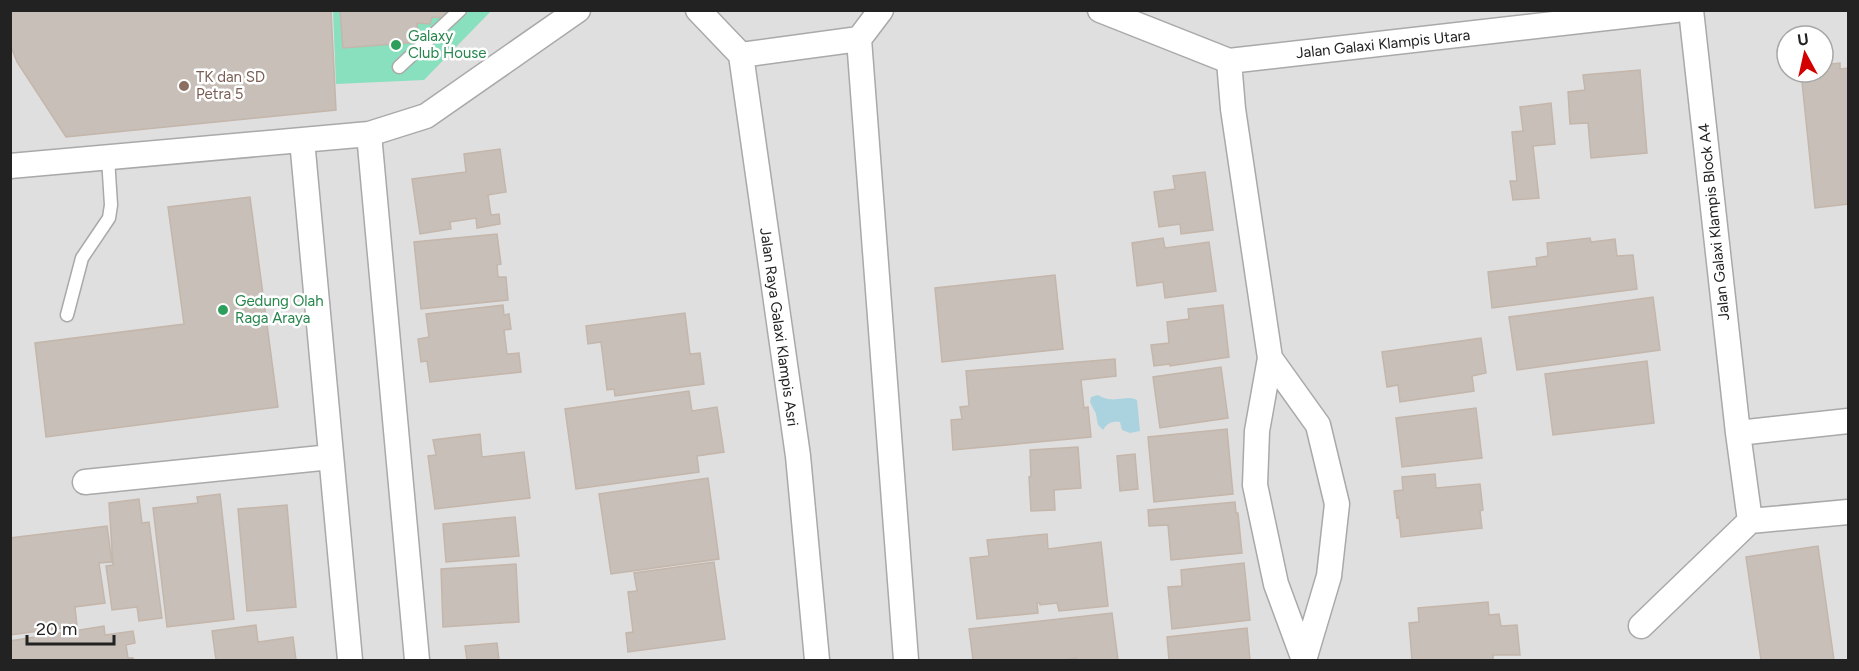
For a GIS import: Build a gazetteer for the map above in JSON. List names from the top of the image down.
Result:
{
  "streets": {
    "street": ["Jalan Galaxi Klampis Utara", "Jalan Galaxi Klampis Block A4", "Jalan Raya Galaxi Klampis Asri"]
  },
  "places": ["Galaxy Club House", "TK dan SD Petra 5", "Gedung Olah Raga Araya"],
  "scale_bar": "20 m",
  "north": "top"
}
